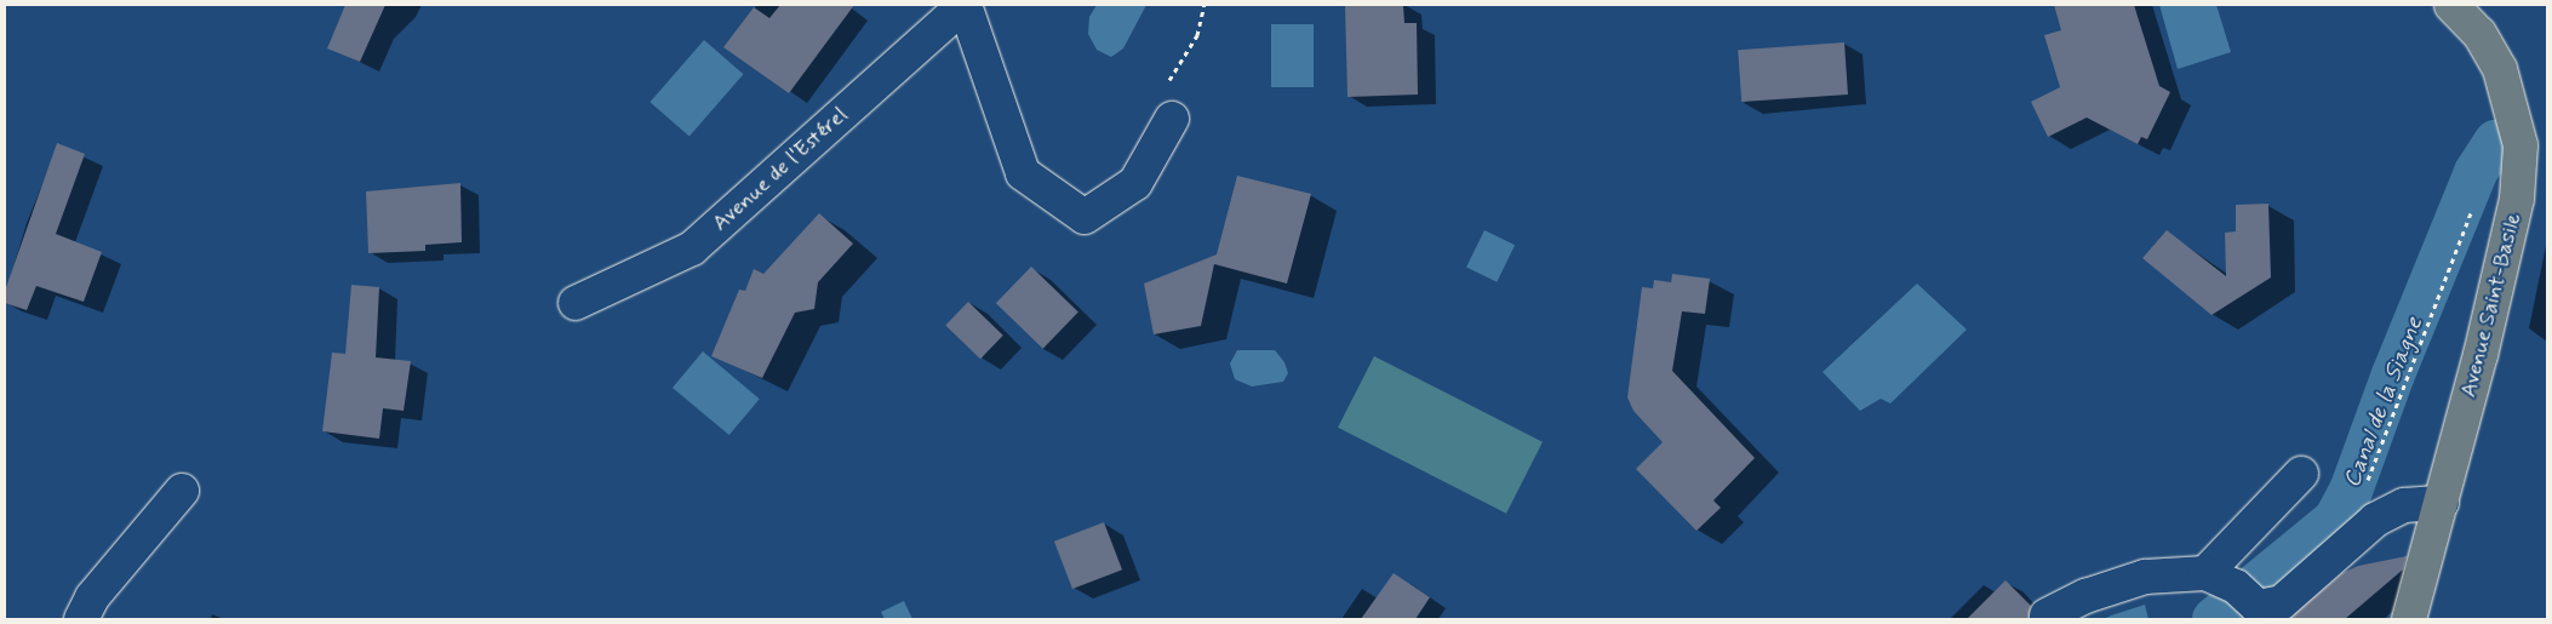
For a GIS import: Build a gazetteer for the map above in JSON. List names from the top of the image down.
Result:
{
  "streets": {
    "main road": ["Avenue Saint-Basile"],
    "street": ["Avenue de l'Estérel"]
  },
  "water": ["Canal de la Siagne"]
}
